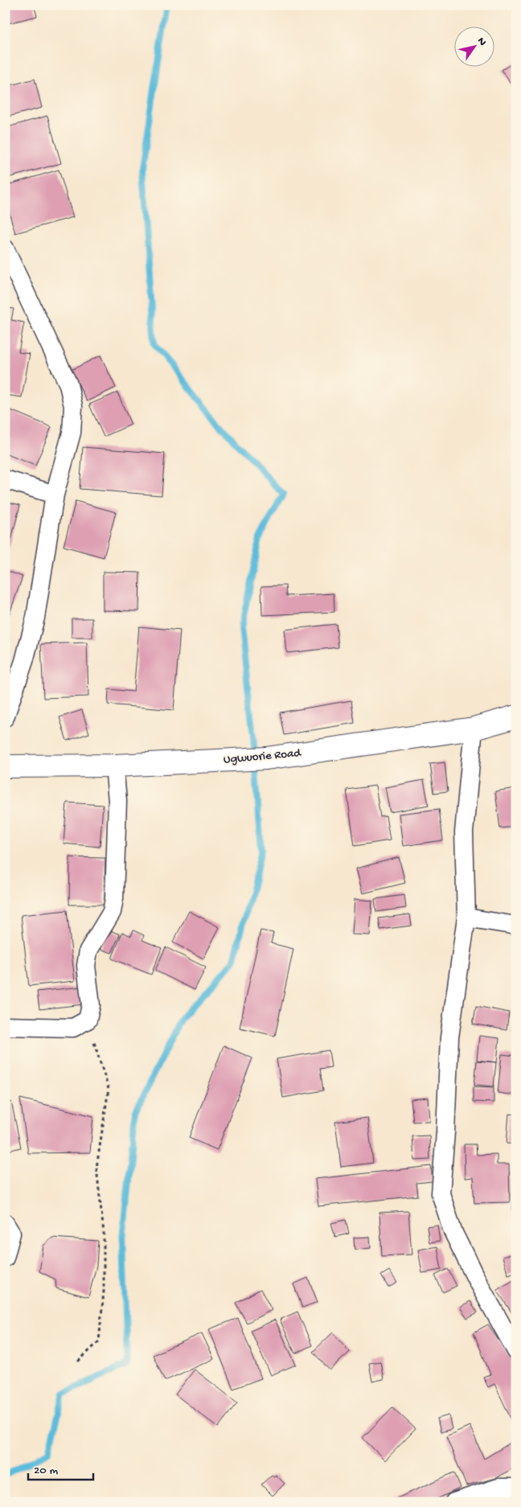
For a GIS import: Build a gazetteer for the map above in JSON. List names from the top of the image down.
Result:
{
  "streets": {
    "street": ["Ugwuorie Road"]
  },
  "scale_bar": "20 m",
  "north": "top right"
}
